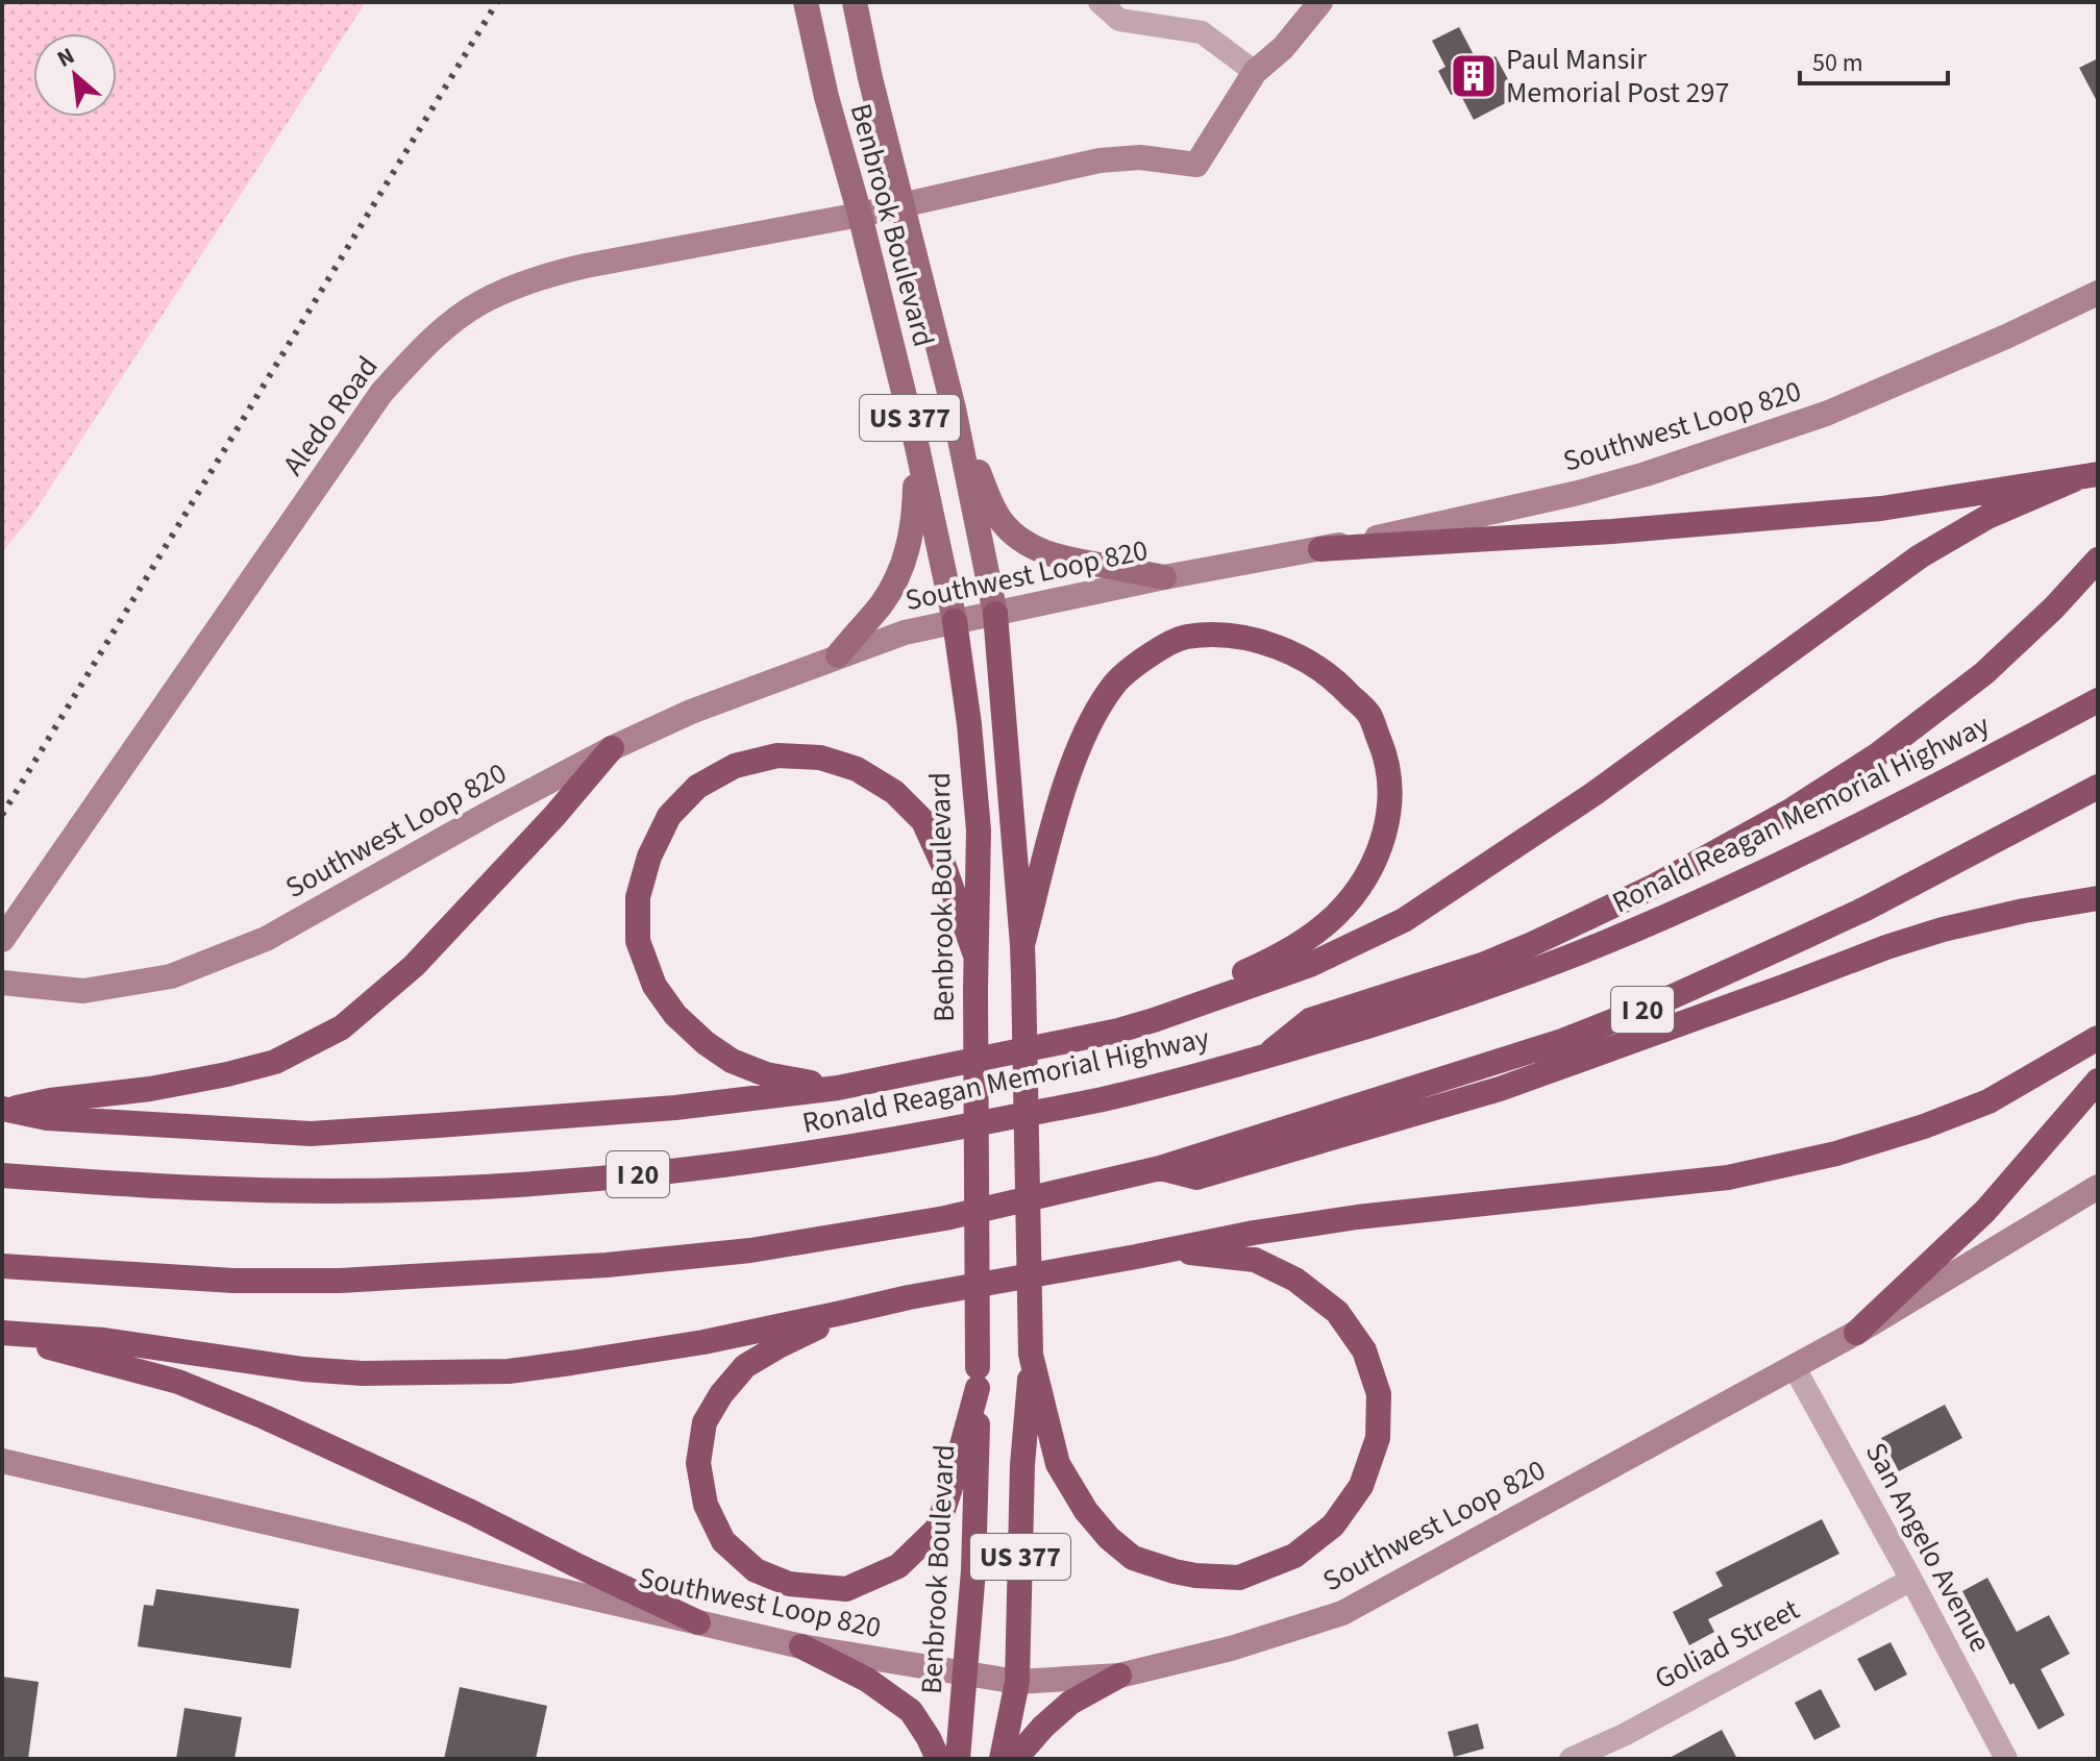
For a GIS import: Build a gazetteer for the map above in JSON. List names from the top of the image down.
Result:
{
  "streets": {
    "highway": [
      "Benbrook Boulevard",
      "US 377",
      "Ronald Reagan Memorial Highway",
      "I 20"
    ],
    "street": [
      "Aledo Road",
      "Southwest Loop 820",
      "San Angelo Avenue",
      "Goliad Street"
    ]
  },
  "crossings": [
    ["Benbrook Boulevard", "Aledo Road"],
    ["Benbrook Boulevard", "Southwest Loop 820"],
    ["Southwest Loop 820", "San Angelo Avenue"],
    ["San Angelo Avenue", "Goliad Street"]
  ],
  "places": {
    "building": ["Paul Mansir Memorial Post 297"]
  },
  "scale_bar": "50 m",
  "north": "top left"
}
